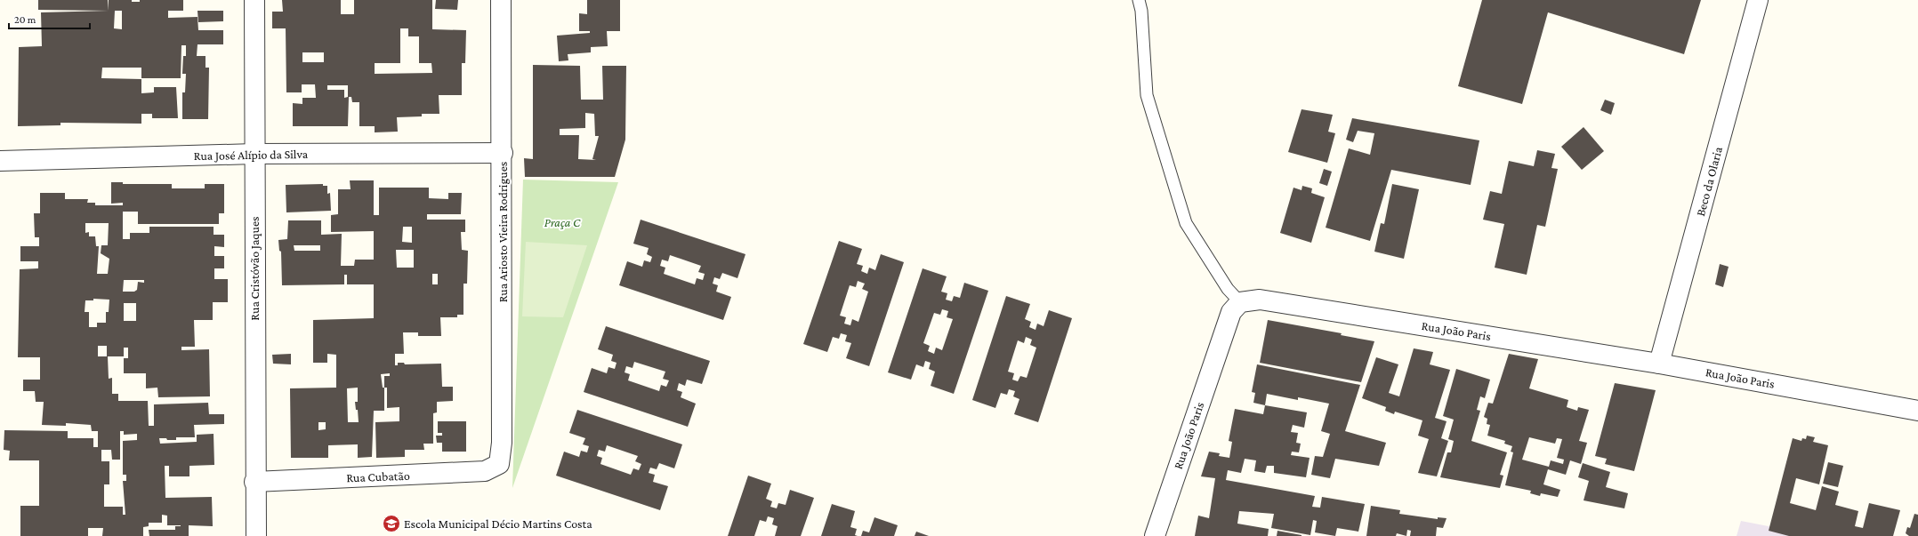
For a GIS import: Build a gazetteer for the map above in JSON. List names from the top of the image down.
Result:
{
  "streets": {
    "street": [
      "Rua José Alípio da Silva",
      "Beco da Olaria",
      "Rua Ariosto Vieira Rodrigues",
      "Rua Cristóvão Jaques",
      "Rua João Paris",
      "Rua Cubatão"
    ]
  },
  "crossings": [
    ["Rua José Alípio da Silva", "Rua Ariosto Vieira Rodrigues"],
    ["Rua José Alípio da Silva", "Rua Cristóvão Jaques"],
    ["Beco da Olaria", "Rua João Paris"],
    ["Rua Ariosto Vieira Rodrigues", "Rua Cubatão"],
    ["Rua Cristóvão Jaques", "Rua Cubatão"]
  ],
  "parks": ["Praça C"],
  "places": {
    "school or university": ["Escola Municipal Décio Martins Costa"]
  },
  "scale_bar": "20 m"
}
